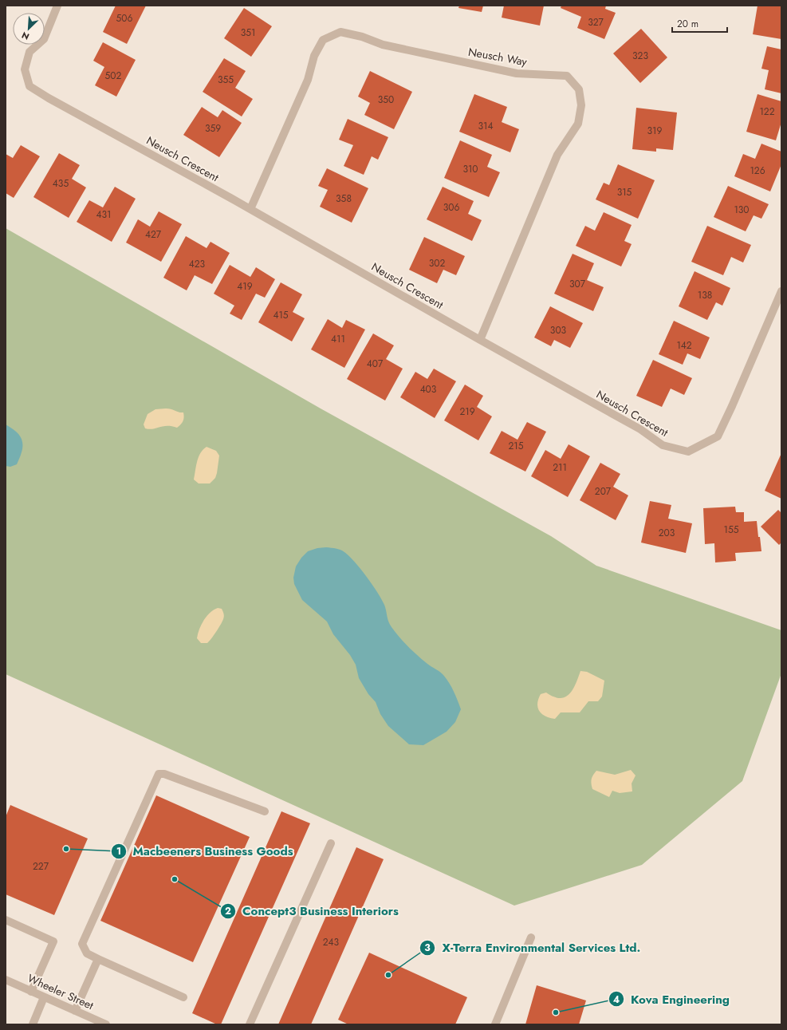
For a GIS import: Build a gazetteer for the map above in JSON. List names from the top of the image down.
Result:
{
  "streets": {
    "street": ["Neusch Way", "Neusch Crescent", "Wheeler Street"]
  },
  "crossings": [
    ["Neusch Way", "Neusch Crescent"]
  ],
  "places": [
    "Macbeeners Business Goods",
    "Concept3 Business Interiors",
    "X-Terra Environmental Services Ltd.",
    "Kova Engineering"
  ],
  "house_numbers": [
    "506",
    "327",
    "351",
    "323",
    "502",
    "355",
    "350",
    "122",
    "314",
    "359",
    "319",
    "310",
    "126",
    "435",
    "315",
    "358",
    "306",
    "130",
    "431",
    "427",
    "302",
    "423",
    "307",
    "419",
    "138",
    "415",
    "303",
    "411",
    "142",
    "407",
    "403",
    "219",
    "215",
    "211",
    "207",
    "155",
    "203",
    "227",
    "243"
  ],
  "scale_bar": "20 m",
  "north": "bottom left"
}
